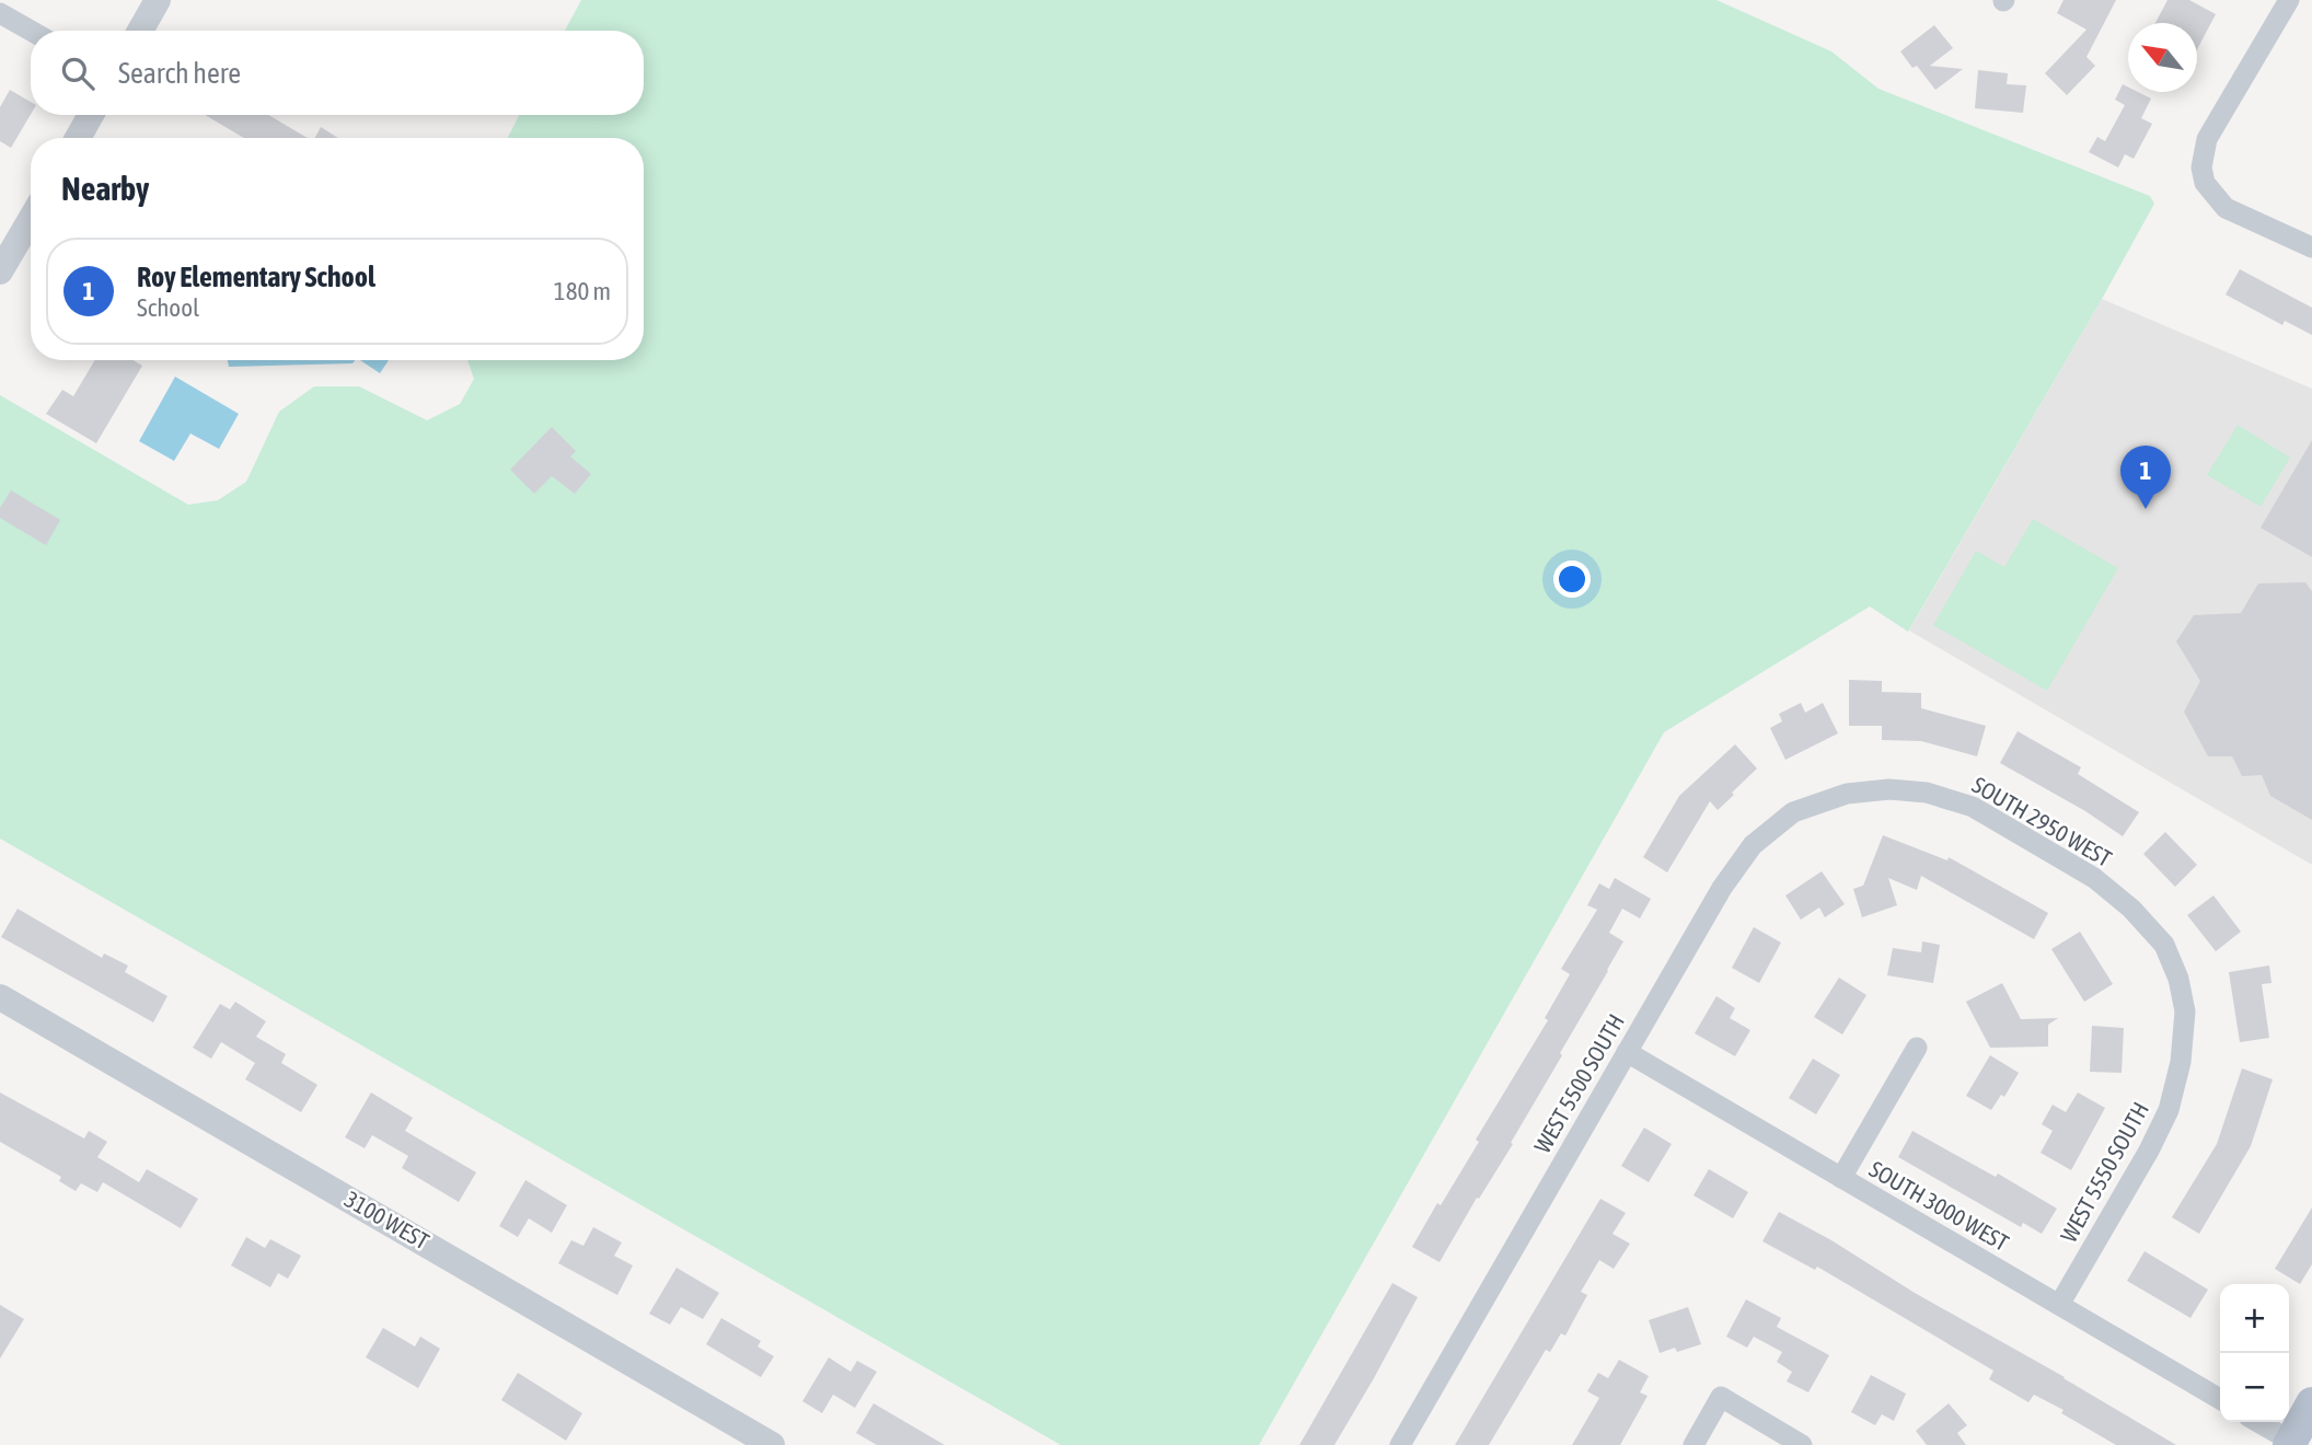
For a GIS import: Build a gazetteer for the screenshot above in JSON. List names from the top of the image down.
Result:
{
  "streets": {
    "street": [
      "SOUTH 2950 WEST",
      "WEST 5500 SOUTH",
      "WEST 5550 SOUTH",
      "SOUTH 3000 WEST",
      "3100 WEST"
    ]
  },
  "crossings": [
    ["SOUTH 2950 WEST", "WEST 5500 SOUTH"],
    ["SOUTH 2950 WEST", "WEST 5550 SOUTH"],
    ["WEST 5500 SOUTH", "SOUTH 3000 WEST"],
    ["WEST 5550 SOUTH", "SOUTH 3000 WEST"]
  ],
  "north": "top left",
  "page": {
    "search": "Search here",
    "heading": "Nearby",
    "list": [
      {
        "mark": "1",
        "name": "Roy Elementary School",
        "note": "School",
        "value": "180 m"
      }
    ],
    "pins": "1",
    "map_buttons": ["+", "−"]
  }
}
